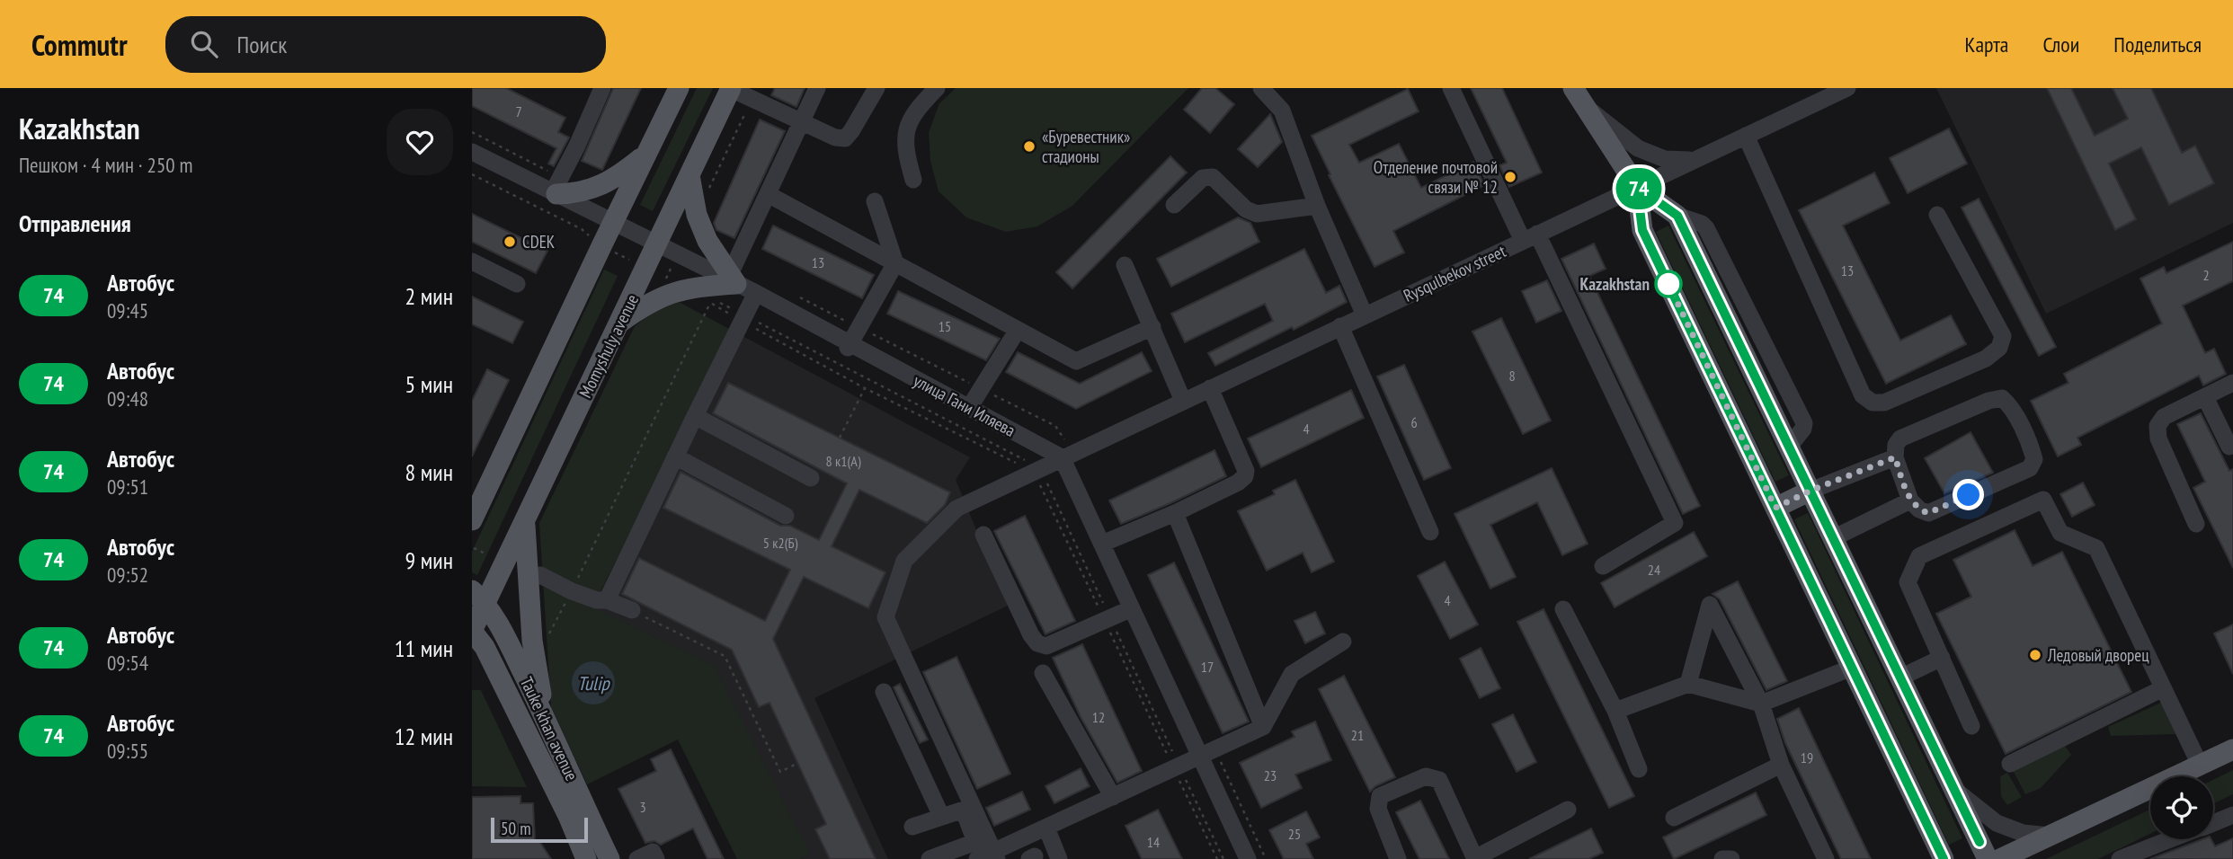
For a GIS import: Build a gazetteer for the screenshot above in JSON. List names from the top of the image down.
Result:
{
  "streets": {
    "main road": ["Momyshuly avenue", "Tauke khan avenue"],
    "street": ["Rysqulbekov street", "улица Гани Иляева"]
  },
  "crossings": [
    ["Rysqulbekov street", "улица Гани Иляева"],
    ["Momyshuly avenue", "улица Гани Иляева"],
    ["Momyshuly avenue", "Tauke khan avenue"]
  ],
  "water": ["Tulip"],
  "places": [
    "«Буревестник» стадионы",
    "Отделение почтовой связи № 12",
    "CDEK",
    "Kazakhstan",
    "Ледовый дворец"
  ],
  "lines": ["bus line 74"],
  "house_numbers": [
    "7",
    "13",
    "13",
    "2",
    "15",
    "8",
    "6",
    "4",
    "8 к1(А)",
    "5 к2(Б)",
    "24",
    "4",
    "17",
    "12",
    "21",
    "19",
    "23",
    "3",
    "25",
    "14"
  ],
  "scale_bar": "50 m",
  "page": {
    "header": "Commutr",
    "search": "Поиск",
    "nav": ["Карта", "Слои", "Поделиться"],
    "heading": [
      ["Kazakhstan", "Пешком · 4 мин · 250 m"],
      "Отправления"
    ],
    "on_map": "74",
    "list": [
      {
        "mark": "74",
        "name": "Автобус",
        "note": "09:45",
        "value": "2 мин"
      },
      {
        "mark": "74",
        "name": "Автобус",
        "note": "09:48",
        "value": "5 мин"
      },
      {
        "mark": "74",
        "name": "Автобус",
        "note": "09:51",
        "value": "8 мин"
      },
      {
        "mark": "74",
        "name": "Автобус",
        "note": "09:52",
        "value": "9 мин"
      },
      {
        "mark": "74",
        "name": "Автобус",
        "note": "09:54",
        "value": "11 мин"
      },
      {
        "mark": "74",
        "name": "Автобус",
        "note": "09:55",
        "value": "12 мин"
      }
    ],
    "scale": "50 m"
  }
}
